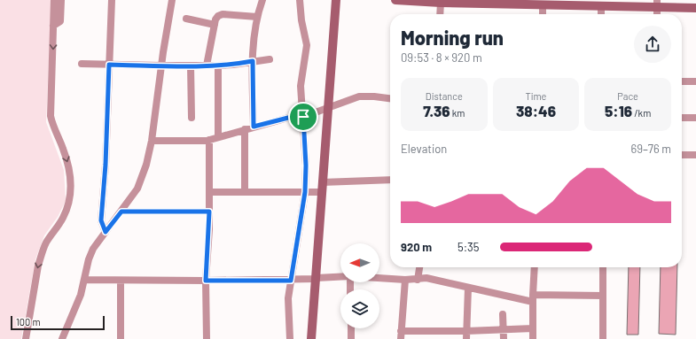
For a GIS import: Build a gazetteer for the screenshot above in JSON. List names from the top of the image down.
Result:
{
  "scale_bar": "100 m",
  "north": "left",
  "page": {
    "heading": ["Morning run", "09:53 · 8 × 920 m"],
    "stats": [
      ["Distance", "7.36 km"],
      ["Time", "38:46"],
      ["Pace", "5:16 /km"]
    ],
    "chart": ["Elevation", "69–76 m"],
    "list": [
      {
        "name": "920 m",
        "note": "5:35"
      }
    ],
    "scale": "100 m"
  }
}
